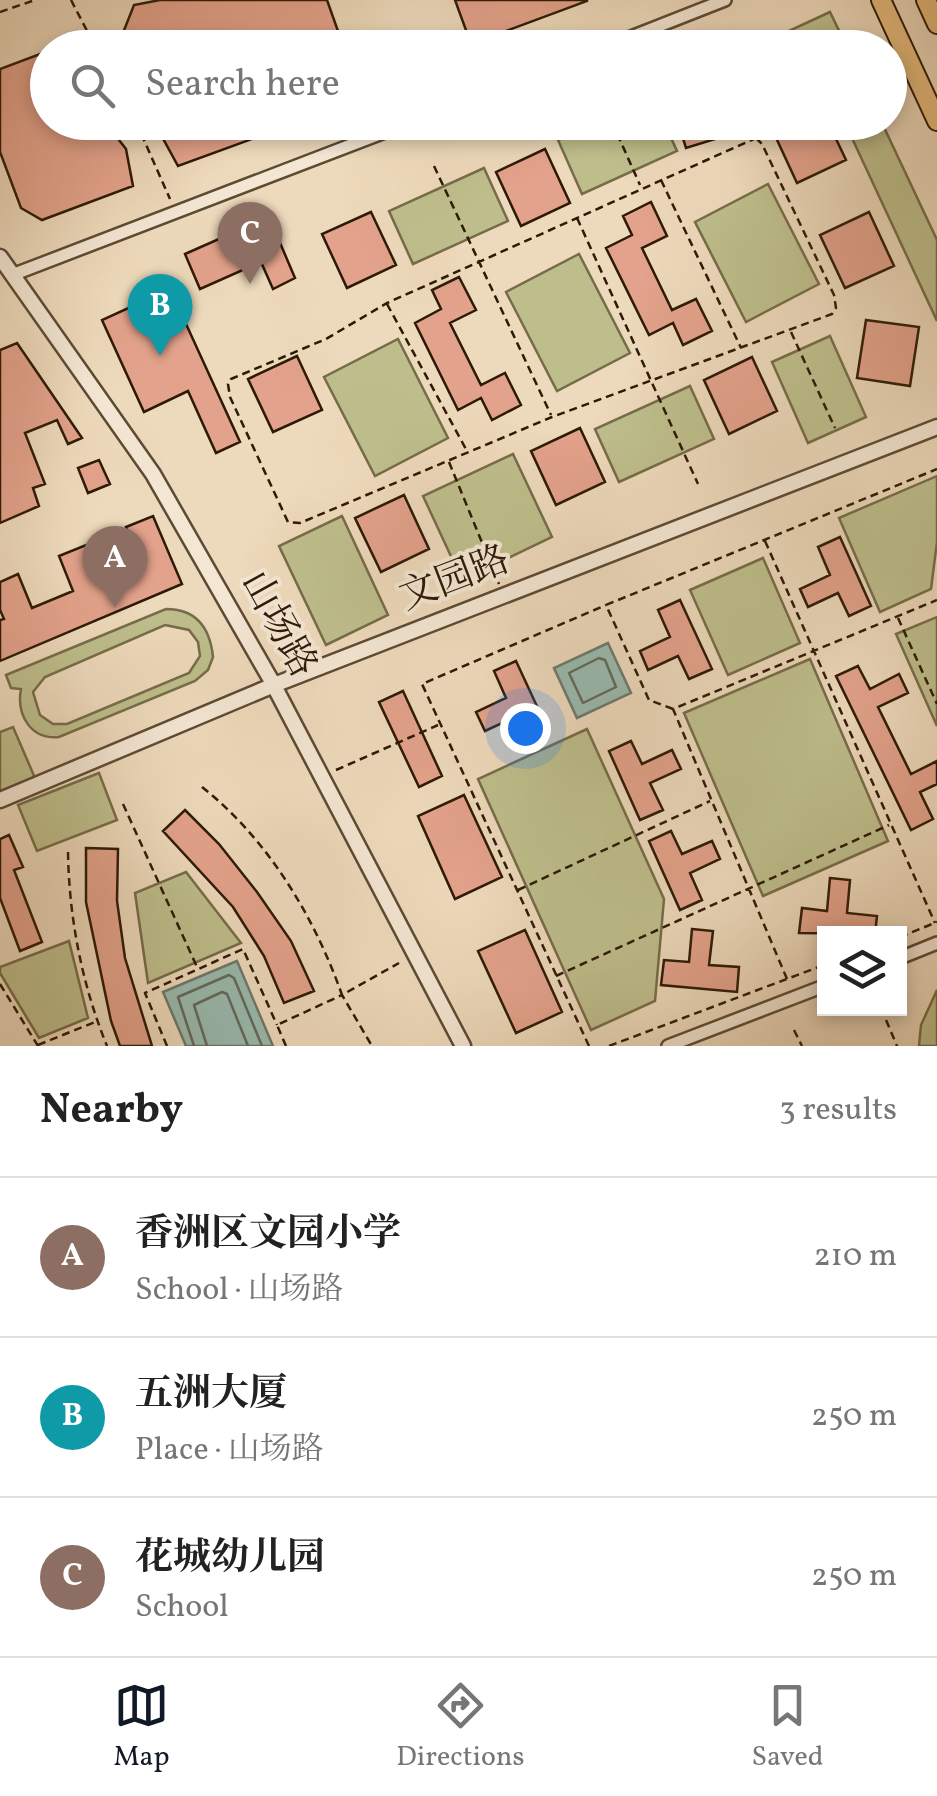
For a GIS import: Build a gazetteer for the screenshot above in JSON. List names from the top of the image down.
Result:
{
  "streets": {
    "street": ["文园路", "山场路"]
  },
  "crossings": [
    ["文园路", "山场路"]
  ],
  "page": {
    "search": "Search here",
    "pins": ["C", "B", "A"],
    "heading": ["Nearby", "3 results"],
    "list": [
      {
        "mark": "A",
        "name": "香洲区文园小学",
        "note": "School · 山场路",
        "value": "210 m"
      },
      {
        "mark": "B",
        "name": "五洲大厦",
        "note": "Place · 山场路",
        "value": "250 m"
      },
      {
        "mark": "C",
        "name": "花城幼儿园",
        "note": "School",
        "value": "250 m"
      }
    ],
    "nav": ["Map", "Directions", "Saved"]
  }
}
